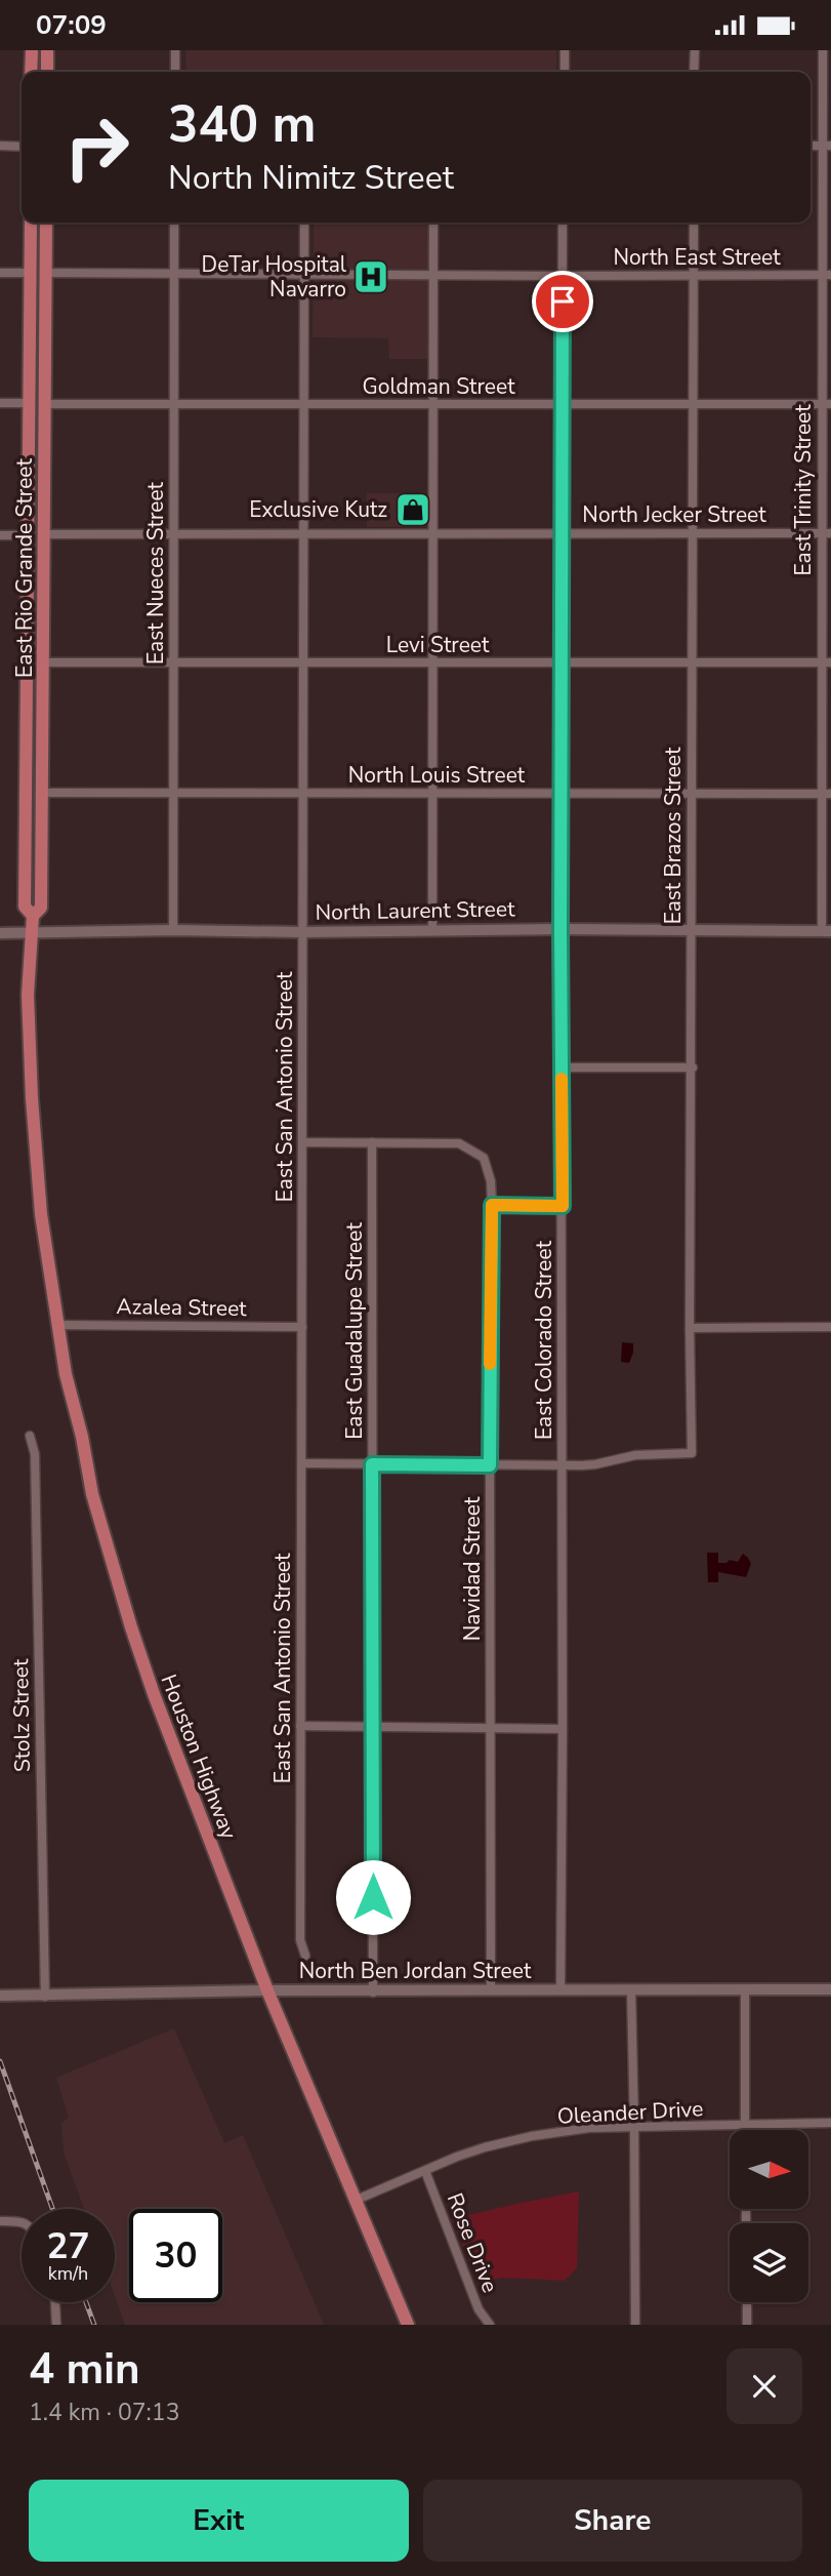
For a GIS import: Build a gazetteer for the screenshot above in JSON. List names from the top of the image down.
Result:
{
  "streets": {
    "main road": ["East Rio Grande Street", "Houston Highway"],
    "street": [
      "North East Street",
      "Goldman Street",
      "East Trinity Street",
      "North Jecker Street",
      "East Nueces Street",
      "Levi Street",
      "North Louis Street",
      "East Brazos Street",
      "North Laurent Street",
      "East San Antonio Street",
      "Azalea Street",
      "East Guadalupe Street",
      "East Colorado Street",
      "Navidad Street",
      "Stolz Street",
      "North Ben Jordan Street",
      "Oleander Drive",
      "Rose Drive"
    ]
  },
  "crossings": [
    ["North East Street", "East Trinity Street"],
    ["North East Street", "East Rio Grande Street"],
    ["North East Street", "East Nueces Street"],
    ["North East Street", "East Brazos Street"],
    ["North East Street", "East San Antonio Street"],
    ["North East Street", "East Colorado Street"],
    ["Goldman Street", "East Trinity Street"],
    ["Goldman Street", "East Rio Grande Street"],
    ["Goldman Street", "East Nueces Street"],
    ["Goldman Street", "East Brazos Street"],
    ["Goldman Street", "East San Antonio Street"],
    ["Goldman Street", "East Colorado Street"],
    ["East Trinity Street", "North Jecker Street"],
    ["East Trinity Street", "Levi Street"],
    ["East Trinity Street", "North Louis Street"],
    ["East Trinity Street", "North Laurent Street"],
    ["North Jecker Street", "East Rio Grande Street"],
    ["North Jecker Street", "East Nueces Street"],
    ["North Jecker Street", "East Brazos Street"],
    ["North Jecker Street", "East San Antonio Street"],
    ["North Jecker Street", "East Colorado Street"],
    ["East Rio Grande Street", "Levi Street"],
    ["East Rio Grande Street", "North Louis Street"],
    ["East Rio Grande Street", "North Laurent Street"],
    ["East Rio Grande Street", "Houston Highway"],
    ["East Nueces Street", "Levi Street"],
    ["East Nueces Street", "North Louis Street"],
    ["East Nueces Street", "North Laurent Street"],
    ["Levi Street", "East Brazos Street"],
    ["Levi Street", "East San Antonio Street"],
    ["Levi Street", "East Colorado Street"],
    ["North Louis Street", "East Brazos Street"],
    ["North Louis Street", "East San Antonio Street"],
    ["North Louis Street", "East Colorado Street"],
    ["East Brazos Street", "North Laurent Street"],
    ["East Brazos Street", "East Colorado Street"],
    ["North Laurent Street", "East San Antonio Street"],
    ["North Laurent Street", "East Colorado Street"],
    ["East San Antonio Street", "Azalea Street"],
    ["Azalea Street", "Houston Highway"],
    ["East Guadalupe Street", "Navidad Street"],
    ["East Guadalupe Street", "North Ben Jordan Street"],
    ["East Colorado Street", "North Ben Jordan Street"],
    ["Navidad Street", "North Ben Jordan Street"],
    ["Stolz Street", "North Ben Jordan Street"],
    ["Houston Highway", "North Ben Jordan Street"],
    ["Houston Highway", "Oleander Drive"],
    ["Oleander Drive", "Rose Drive"]
  ],
  "places": {
    "hospital": ["DeTar Hospital Navarro"],
    "shop": ["Exclusive Kutz"]
  },
  "north": "right",
  "page": {
    "status": "07:09",
    "turn": ["340 m", "North Nimitz Street"],
    "speed": "27 km/h",
    "limit": "30",
    "heading": ["4 min", "1.4 km · 07:13"],
    "buttons": ["Exit", "Share"]
  }
}
